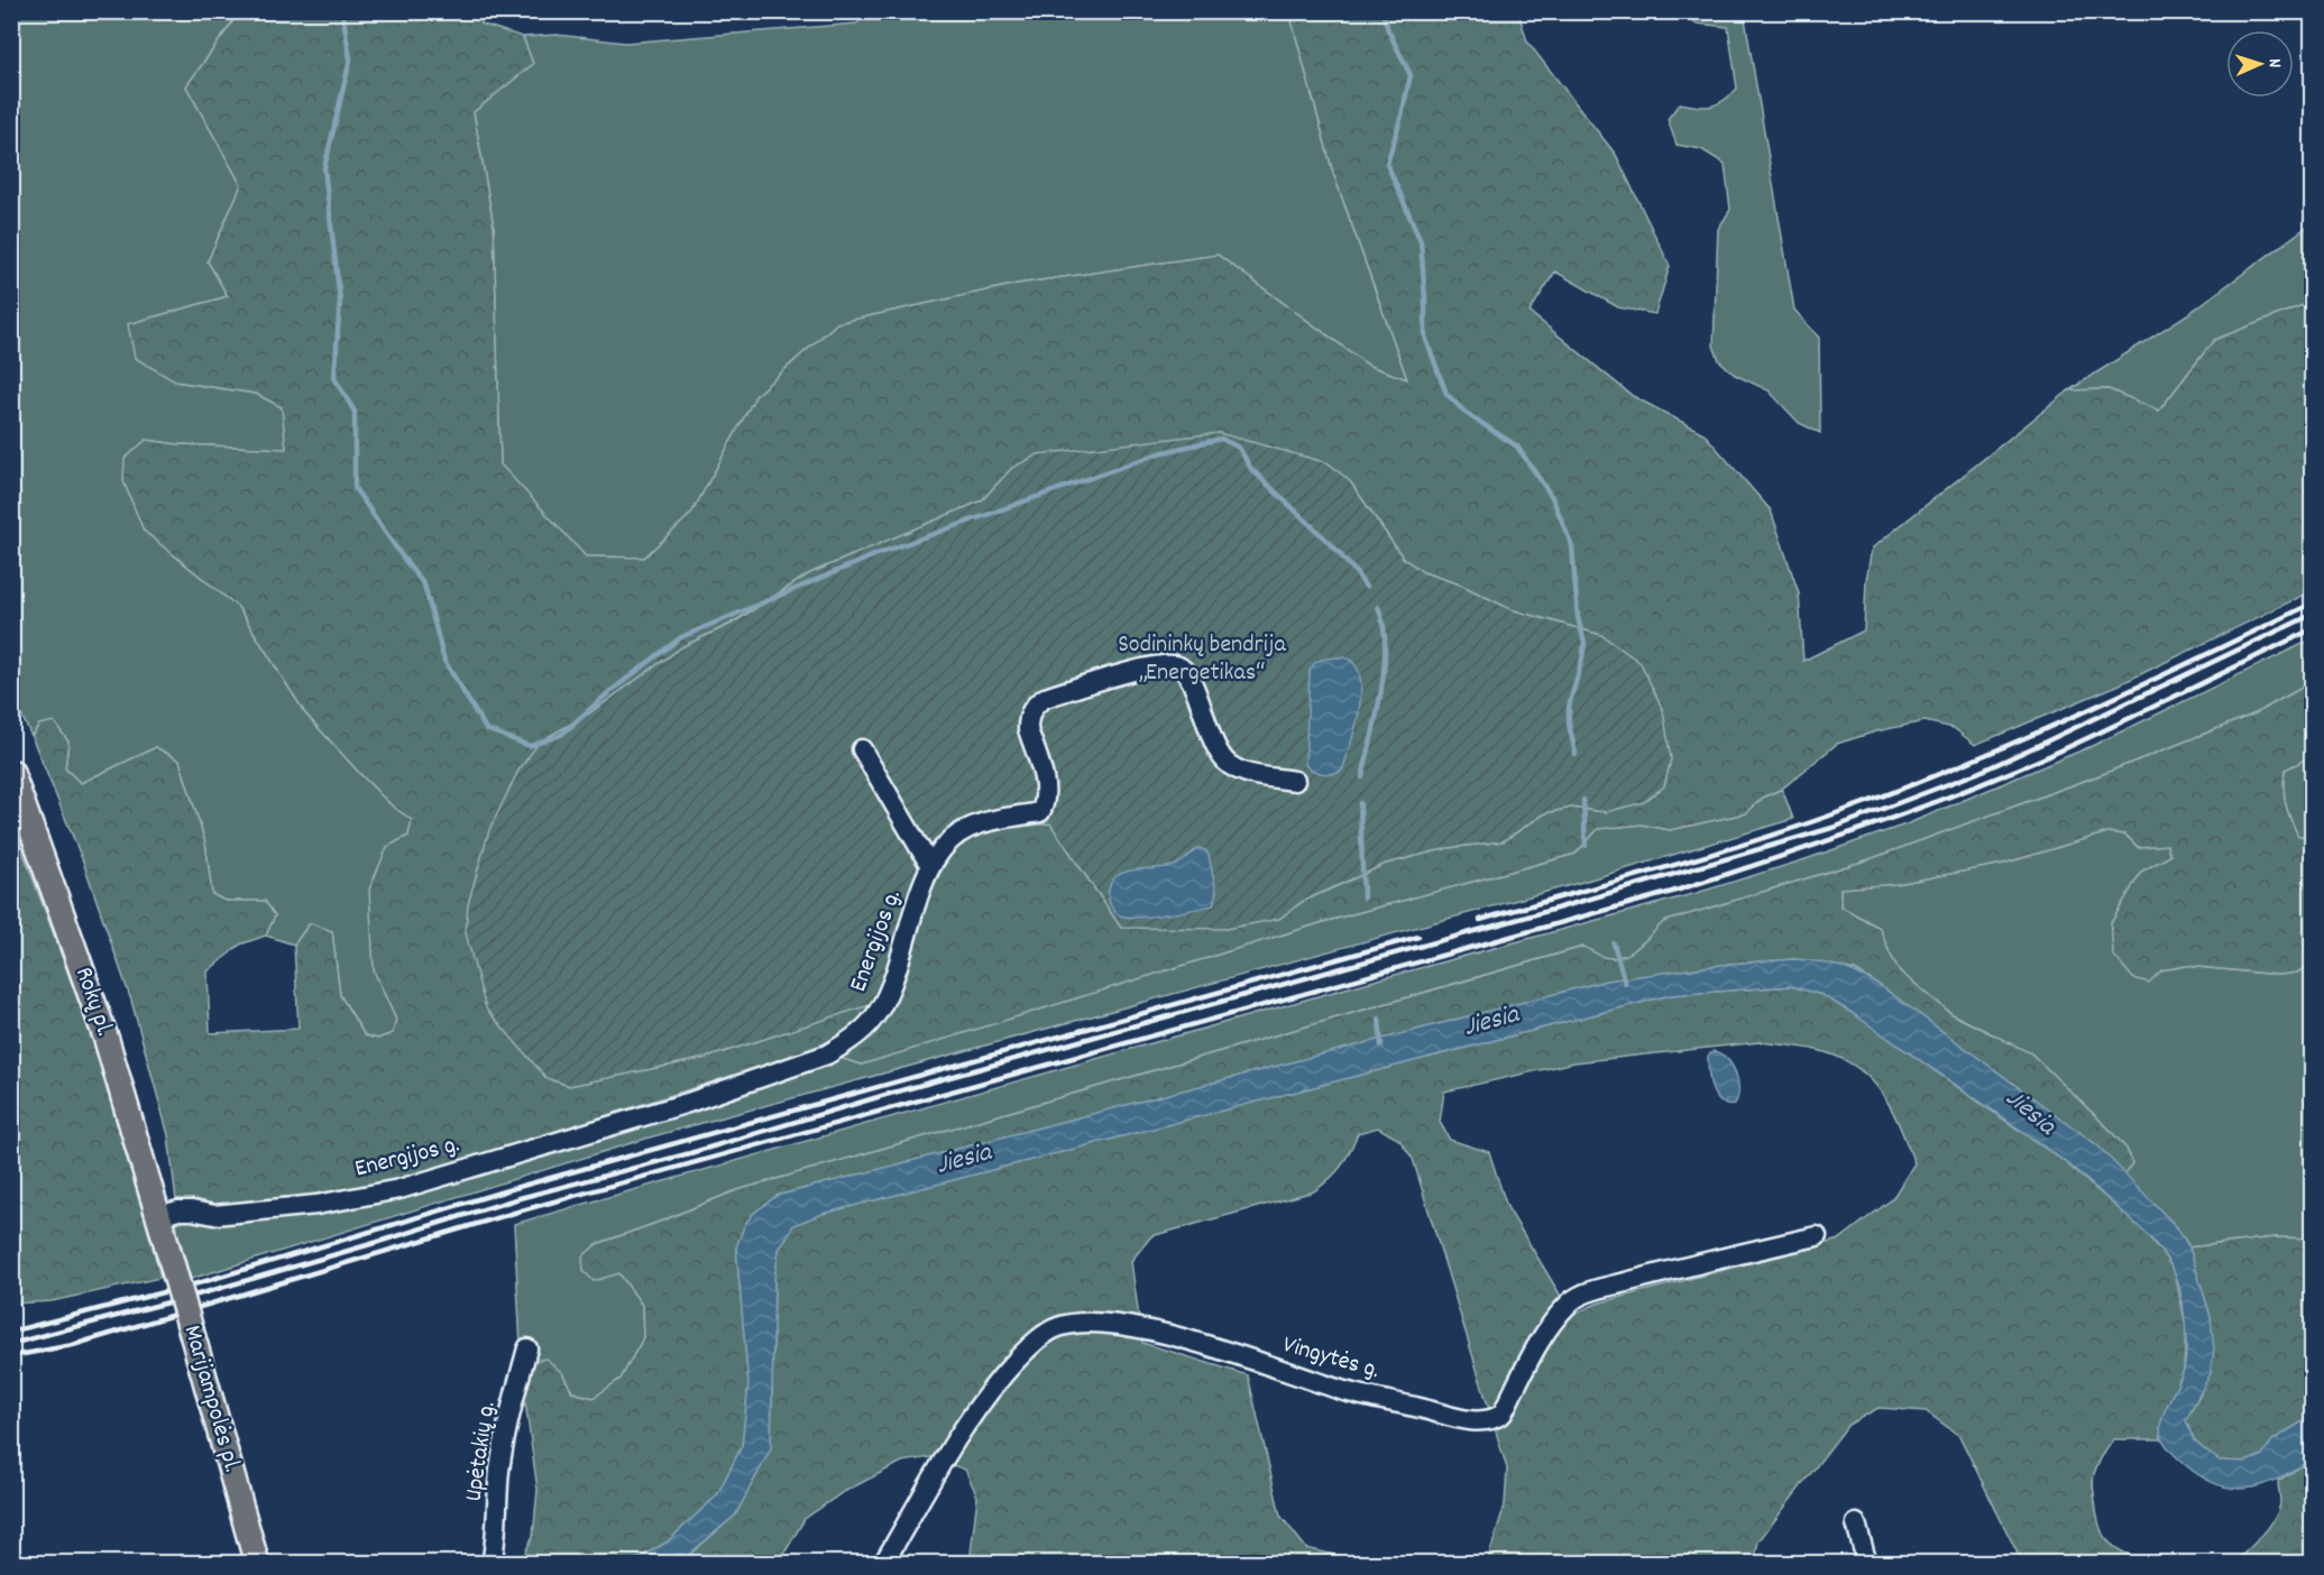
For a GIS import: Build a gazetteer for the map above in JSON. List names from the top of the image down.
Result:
{
  "streets": {
    "main road": ["Rokų pl.", "Marijampolės pl."],
    "street": ["Energijos g.", "Vingytės g.", "Upėtakių g."]
  },
  "crossings": [
    ["Energijos g.", "Rokų pl."],
    ["Energijos g.", "Marijampolės pl."],
    ["Rokų pl.", "Marijampolės pl."]
  ],
  "water": ["Jiesia"],
  "parks": ["Sodininkų bendrija „Energetikas“"],
  "north": "right"
}
